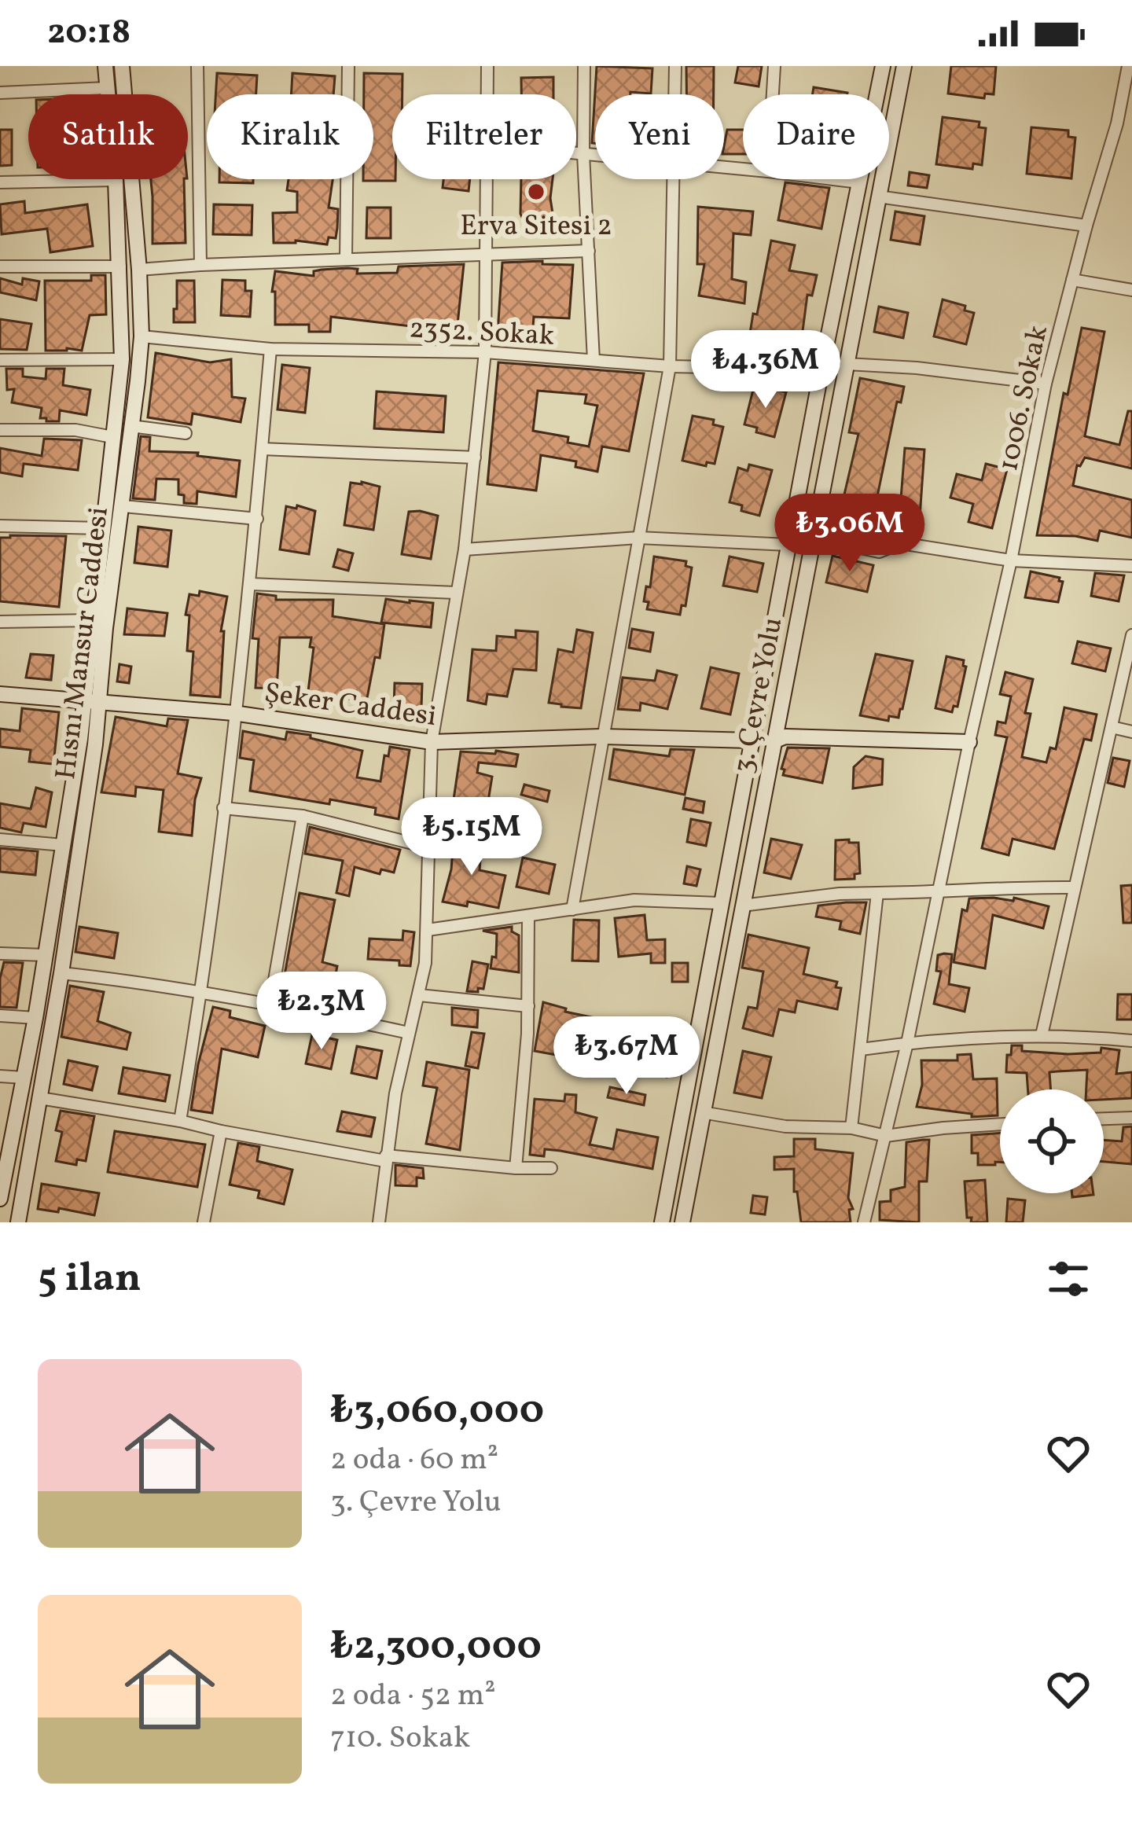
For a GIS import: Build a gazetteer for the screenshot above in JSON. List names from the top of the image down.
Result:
{
  "streets": {
    "main road": ["Hısnı Mansur Caddesi", "3. Çevre Yolu", "Şeker Caddesi"],
    "street": ["2352. Sokak", "1006. Sokak"]
  },
  "crossings": [
    ["2352. Sokak", "Hısnı Mansur Caddesi"],
    ["2352. Sokak", "3. Çevre Yolu"],
    ["Hısnı Mansur Caddesi", "Şeker Caddesi"],
    ["3. Çevre Yolu", "Şeker Caddesi"]
  ],
  "places": ["Erva Sitesi 2"],
  "page": {
    "status": "20:18",
    "chip": [
      "Satılık",
      "Kiralık",
      "Filtreler",
      "Yeni",
      "Daire"
    ],
    "price": [
      "₺4.36M",
      "₺3.06M",
      "₺5.15M",
      "₺2.3M",
      "₺3.67M"
    ],
    "heading": "5 ilan",
    "list": [
      {
        "name": "₺3,060,000",
        "note": "2 oda · 60 m² · 3. Çevre Yolu"
      },
      {
        "name": "₺2,300,000",
        "note": "2 oda · 52 m² · 710. Sokak"
      }
    ]
  }
}
